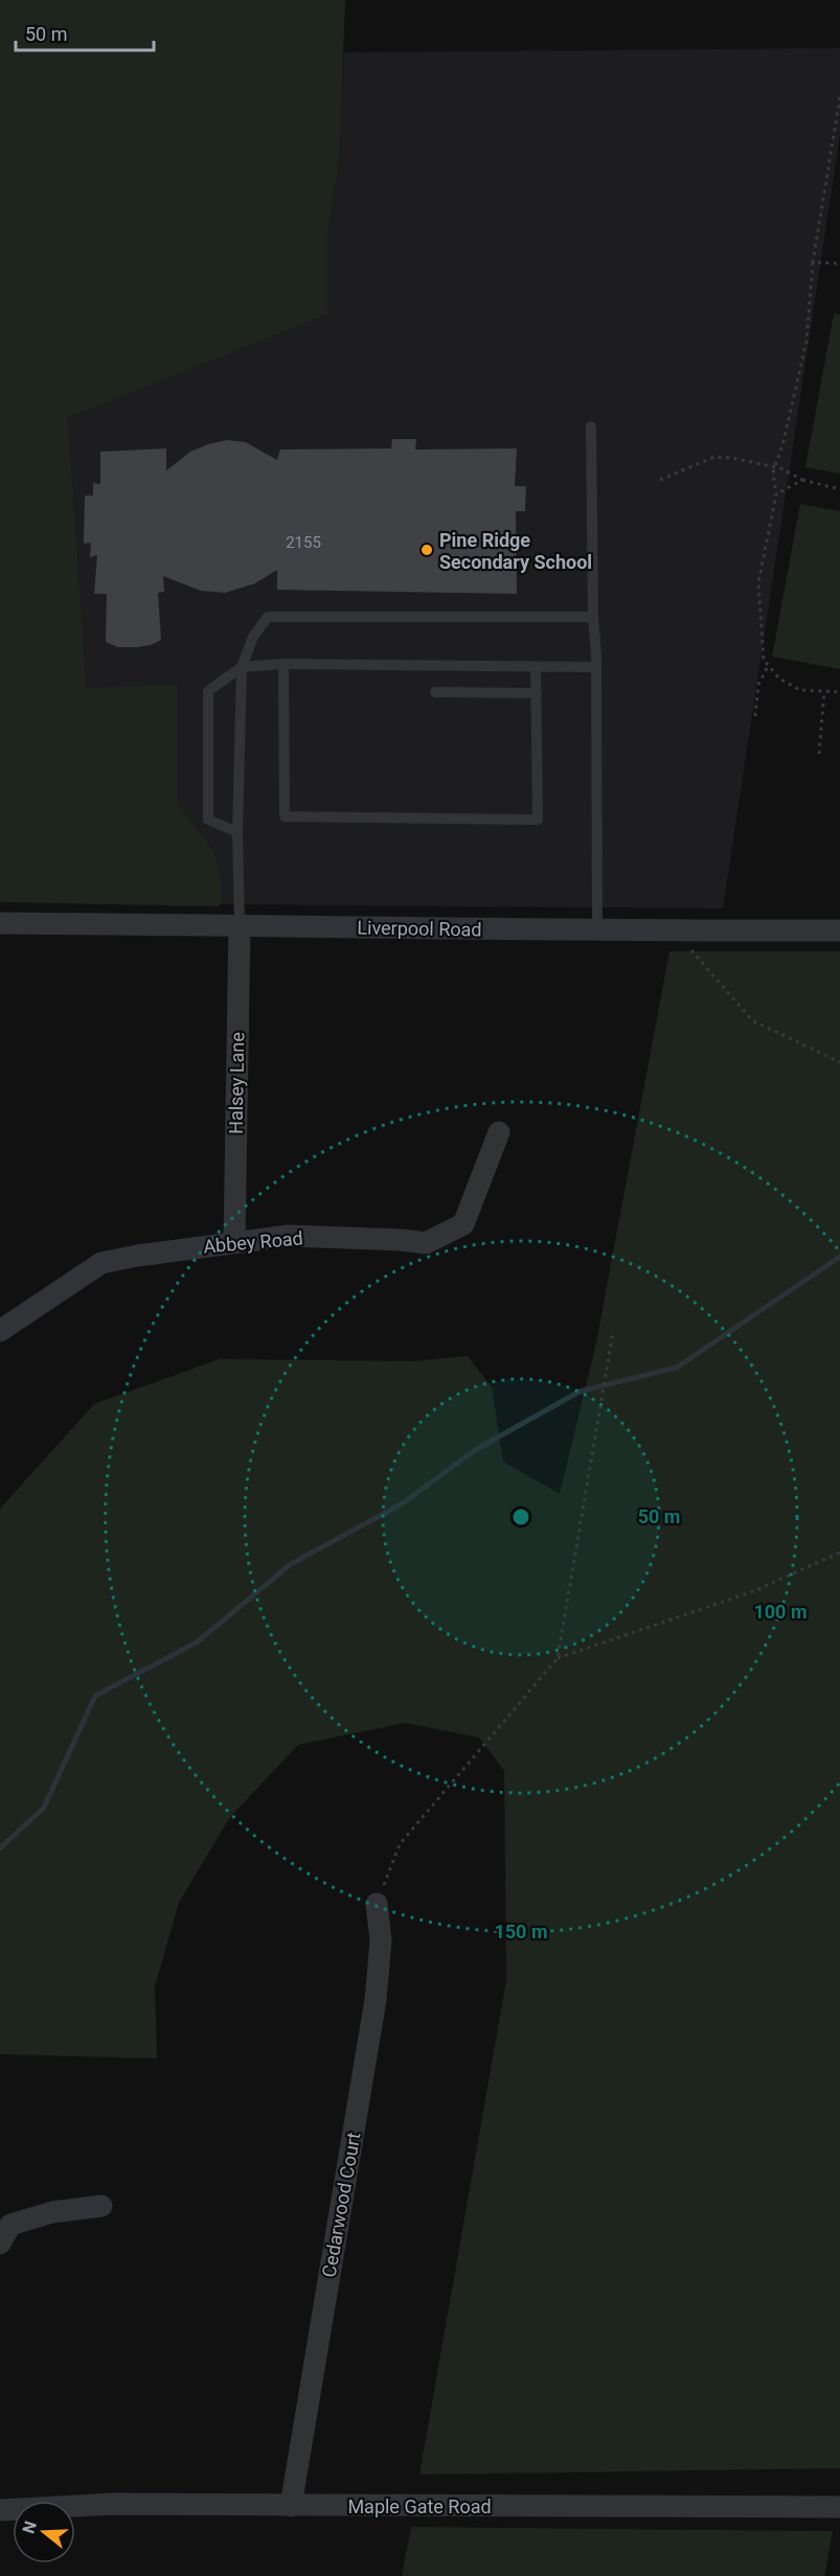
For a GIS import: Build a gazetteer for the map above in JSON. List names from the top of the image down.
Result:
{
  "streets": {
    "street": [
      "Liverpool Road",
      "Halsey Lane",
      "Abbey Road",
      "Cedarwood Court",
      "Maple Gate Road"
    ]
  },
  "crossings": [
    ["Liverpool Road", "Halsey Lane"],
    ["Halsey Lane", "Abbey Road"],
    ["Cedarwood Court", "Maple Gate Road"]
  ],
  "places": ["Pine Ridge Secondary School"],
  "house_numbers": ["2155"],
  "scale_bar": "50 m",
  "north": "left",
  "rings": ["50 m", "100 m", "150 m"]
}
